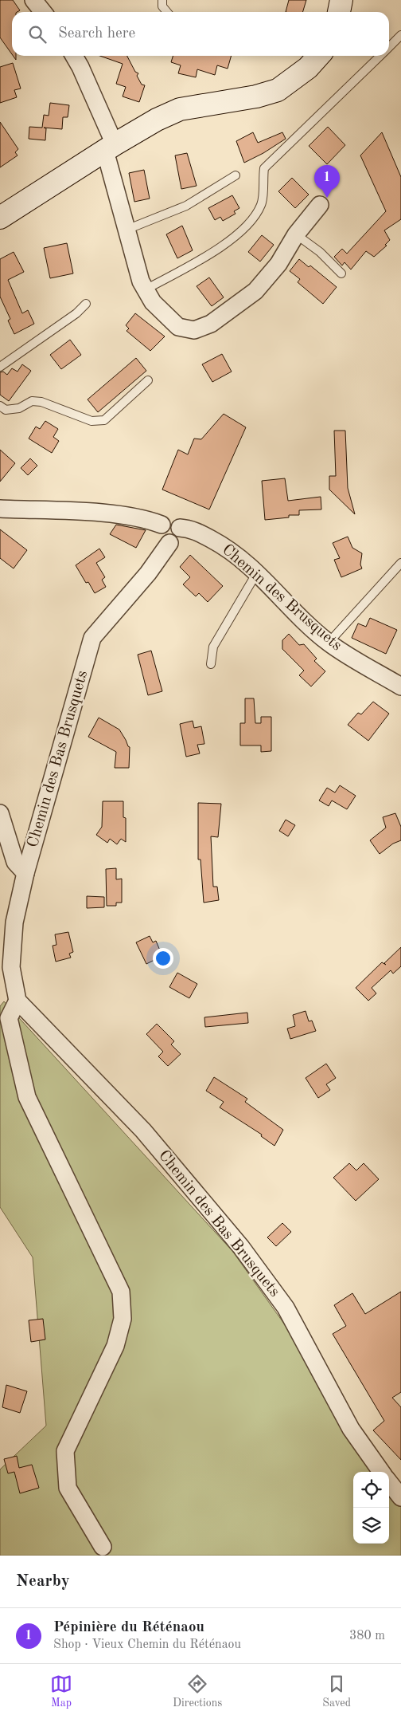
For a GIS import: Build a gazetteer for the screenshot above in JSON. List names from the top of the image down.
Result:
{
  "streets": {
    "street": ["Chemin des Brusquets", "Chemin des Bas Brusquets"]
  },
  "crossings": [
    ["Chemin des Brusquets", "Chemin des Bas Brusquets"]
  ],
  "page": {
    "search": "Search here",
    "pins": "1",
    "heading": "Nearby",
    "list": [
      {
        "mark": "1",
        "name": "Pépinière du Réténaou",
        "note": "Shop · Vieux Chemin du Réténaou",
        "value": "380 m"
      }
    ],
    "nav": ["Map", "Directions", "Saved"]
  }
}
